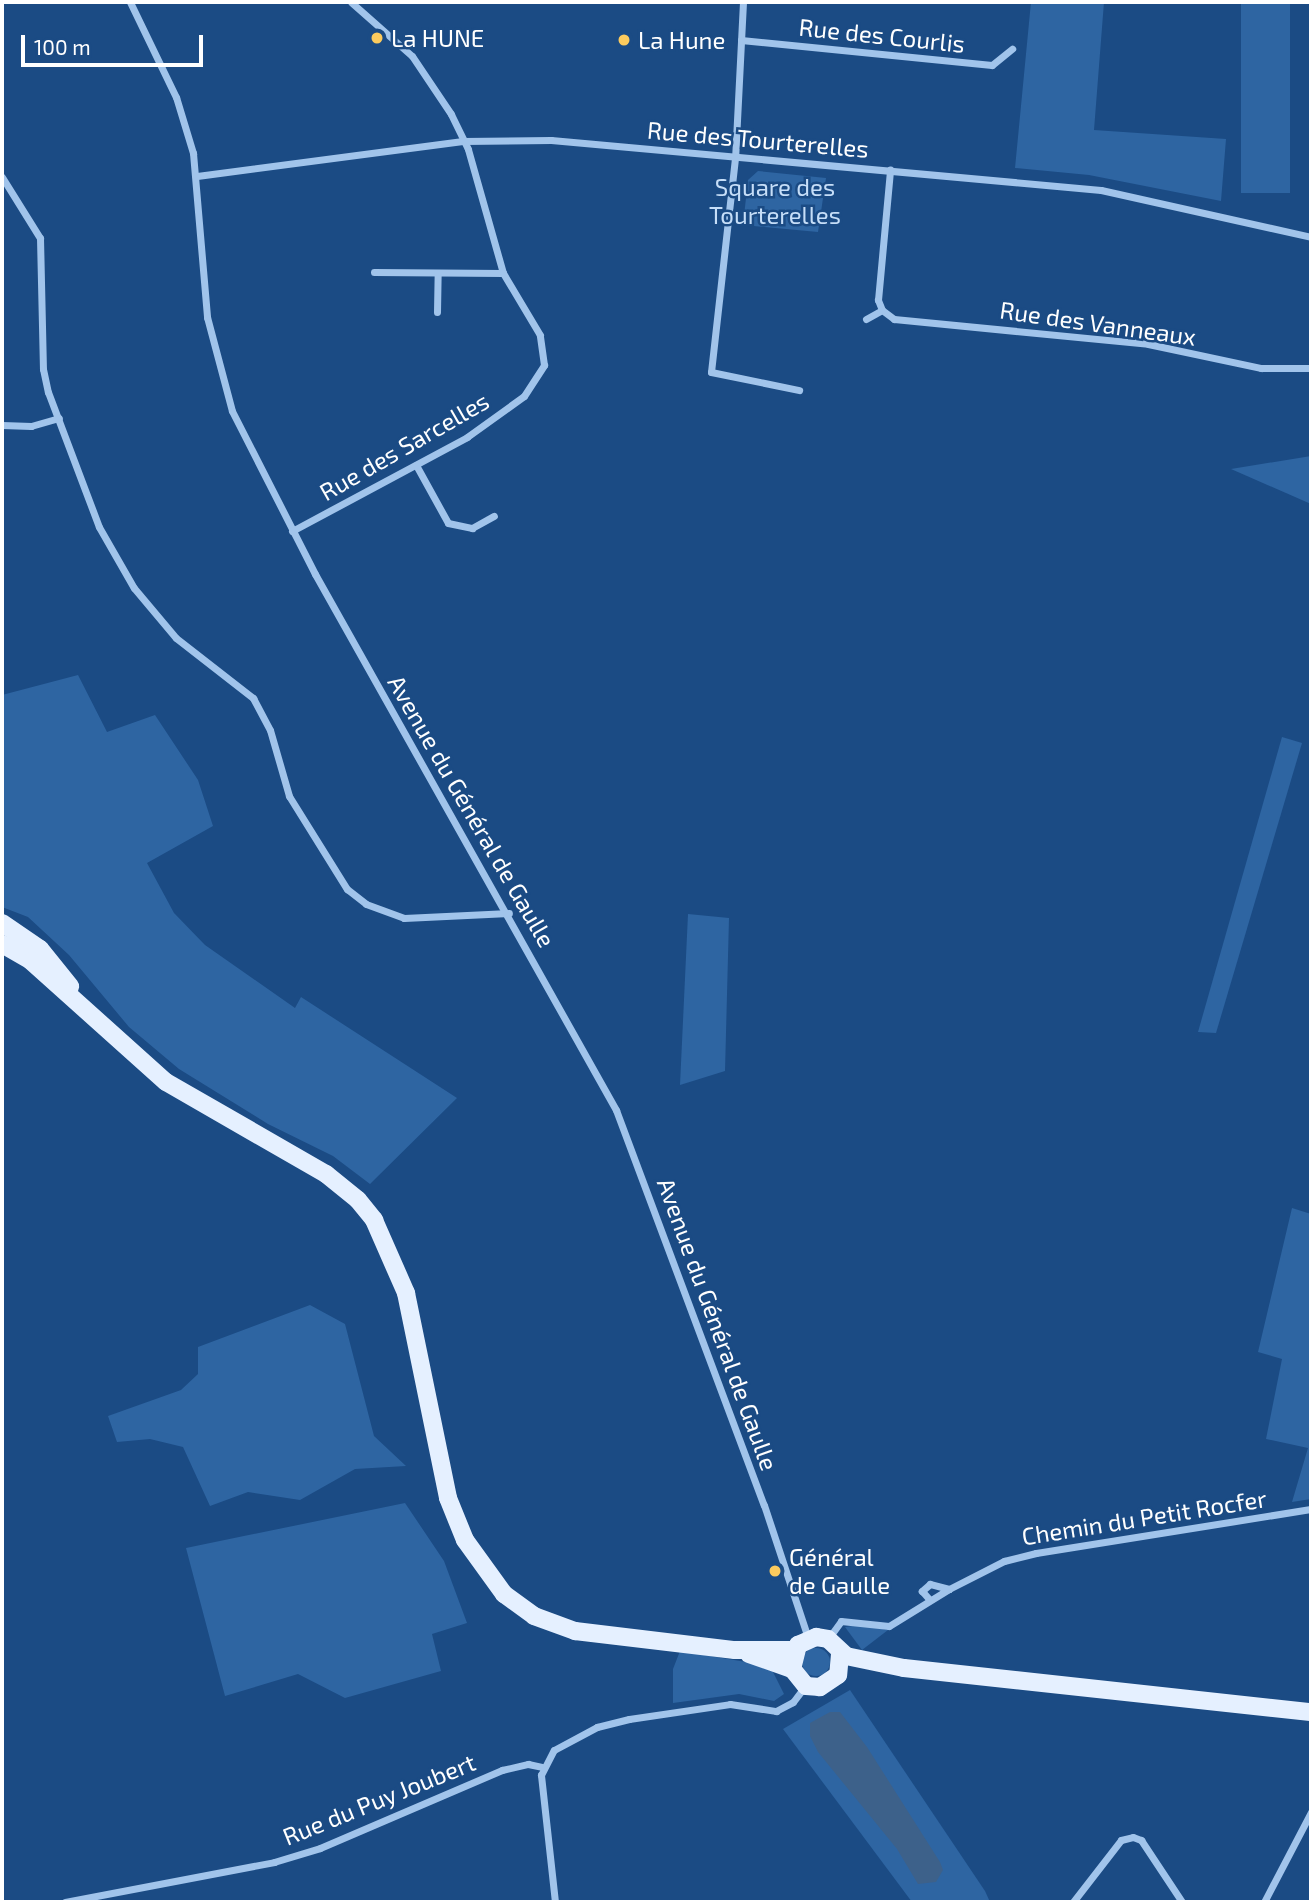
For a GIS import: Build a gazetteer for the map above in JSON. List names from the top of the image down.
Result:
{
  "streets": {
    "street": [
      "Rue des Courlis",
      "Rue des Tourterelles",
      "Rue des Vanneaux",
      "Rue des Sarcelles",
      "Avenue du Général de Gaulle",
      "Chemin du Petit Rocfer",
      "Rue du Puy Joubert"
    ]
  },
  "crossings": [
    ["Rue des Tourterelles", "Avenue du Général de Gaulle"],
    ["Rue des Sarcelles", "Avenue du Général de Gaulle"]
  ],
  "parks": ["Square des Tourterelles"],
  "places": ["La HUNE", "La Hune", "Général de Gaulle"],
  "scale_bar": "100 m"
}
